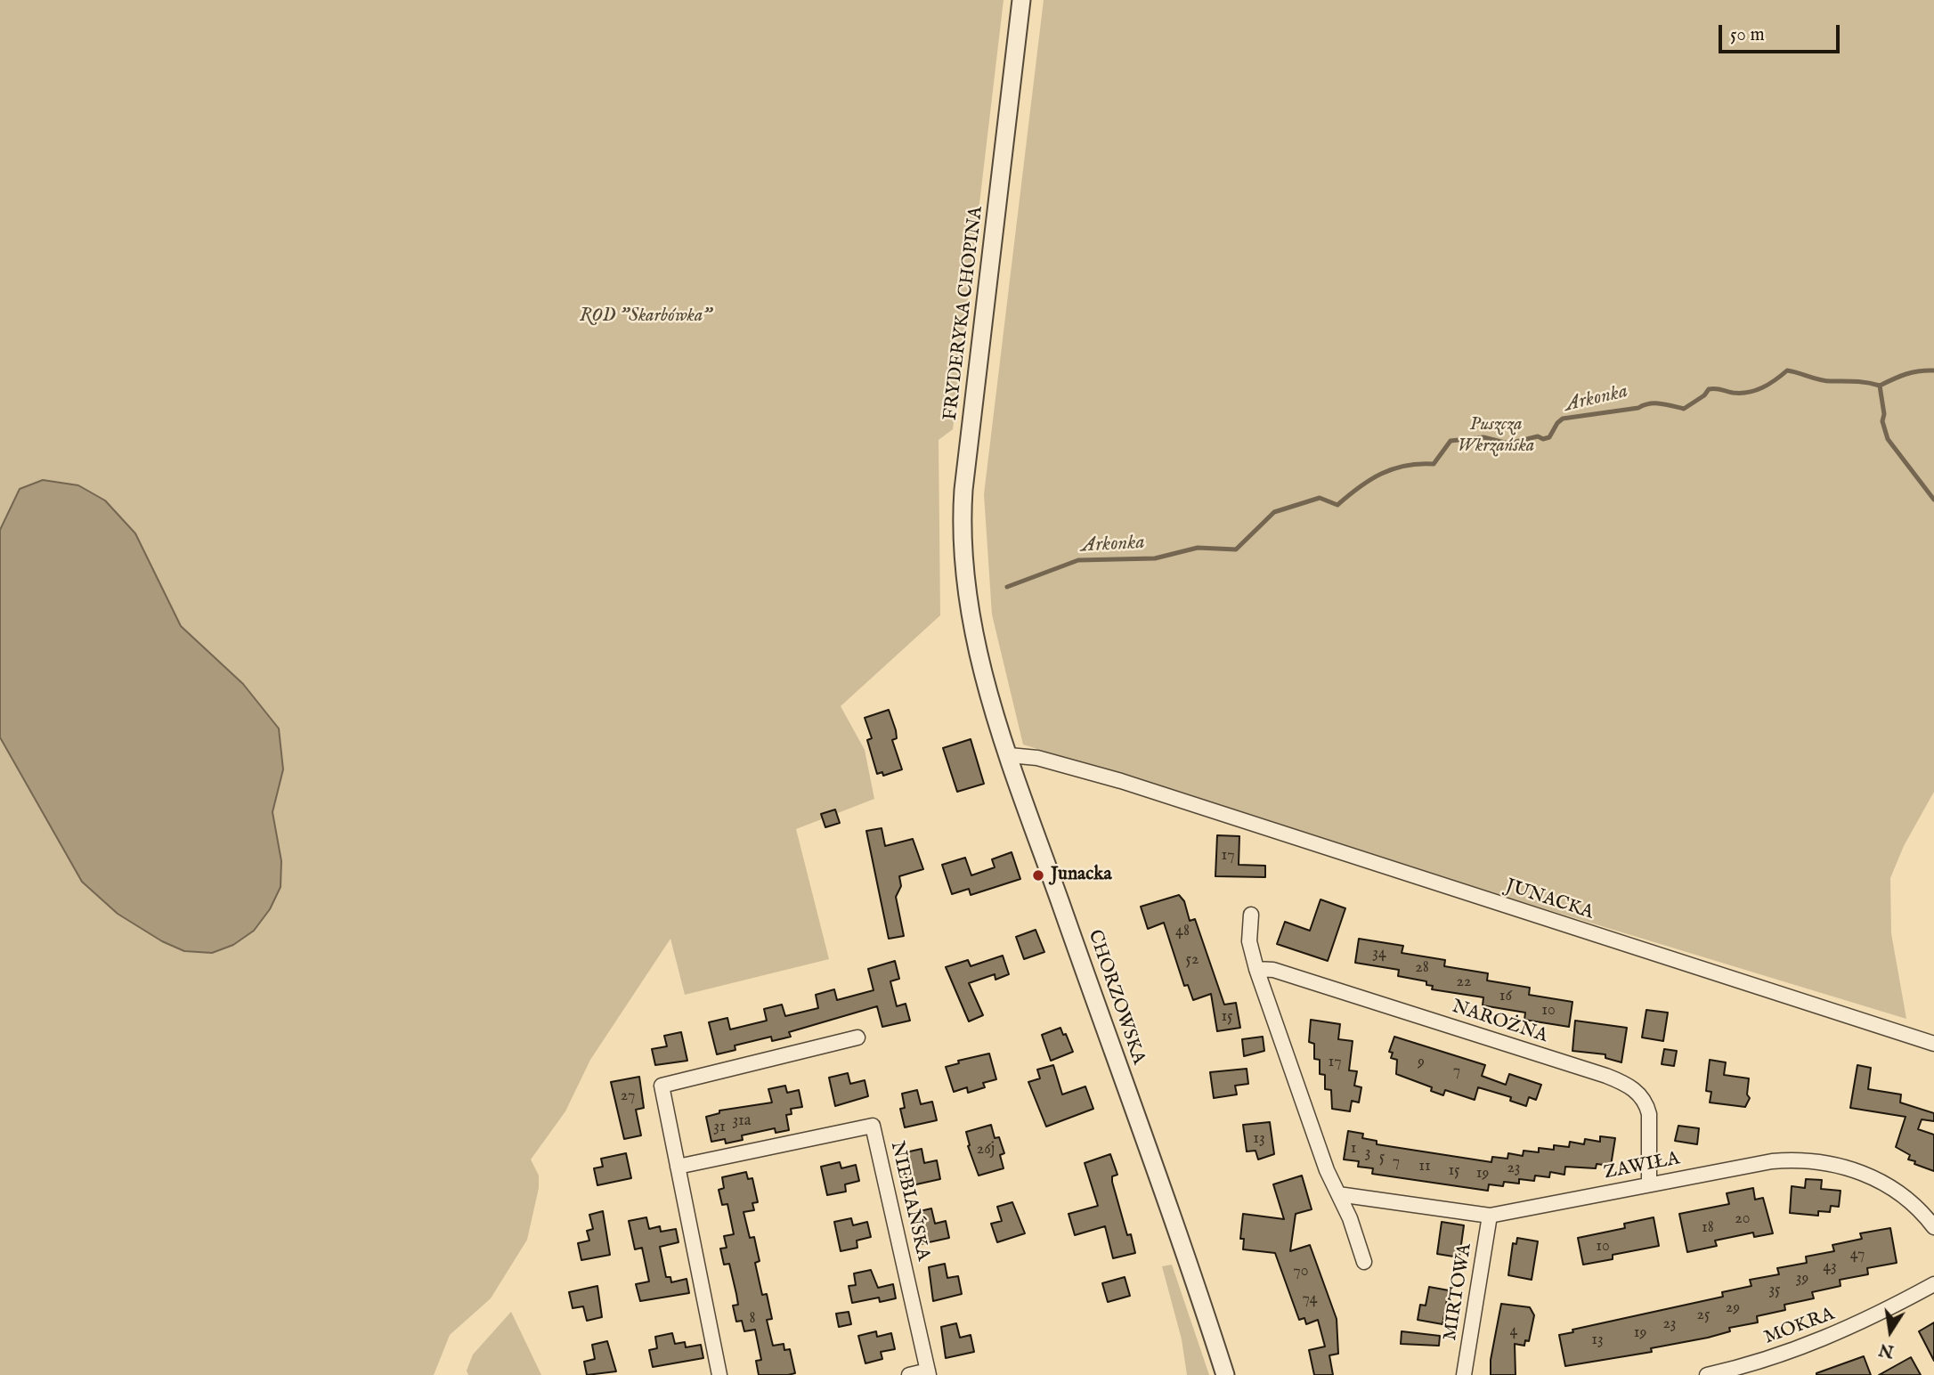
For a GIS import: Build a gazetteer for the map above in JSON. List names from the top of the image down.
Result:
{
  "streets": {
    "street": [
      "FRYDERYKA CHOPINA",
      "JUNACKA",
      "CHORZOWSKA",
      "NAROŻNA",
      "ZAWIŁA",
      "NIEBIAŃSKA",
      "MIRTOWA",
      "MOKRA"
    ]
  },
  "crossings": [
    ["FRYDERYKA CHOPINA", "CHORZOWSKA"],
    ["JUNACKA", "CHORZOWSKA"],
    ["NAROŻNA", "ZAWIŁA"],
    ["ZAWIŁA", "MIRTOWA"]
  ],
  "water": ["Arkonka"],
  "parks": ["ROD \"Skarbówka\"", "Puszcza Wkrzańska"],
  "places": ["Junacka"],
  "house_numbers": [
    "17",
    "48",
    "34",
    "52",
    "28",
    "22",
    "16",
    "10",
    "15",
    "17",
    "9",
    "7",
    "27",
    "31a",
    "31",
    "13",
    "1",
    "26j",
    "3",
    "5",
    "7",
    "11",
    "23",
    "15",
    "19",
    "20",
    "18",
    "10",
    "47",
    "43",
    "70",
    "39",
    "35",
    "74",
    "29",
    "25",
    "8",
    "23",
    "4",
    "19",
    "13"
  ],
  "scale_bar": "50 m",
  "north": "bottom"
}
